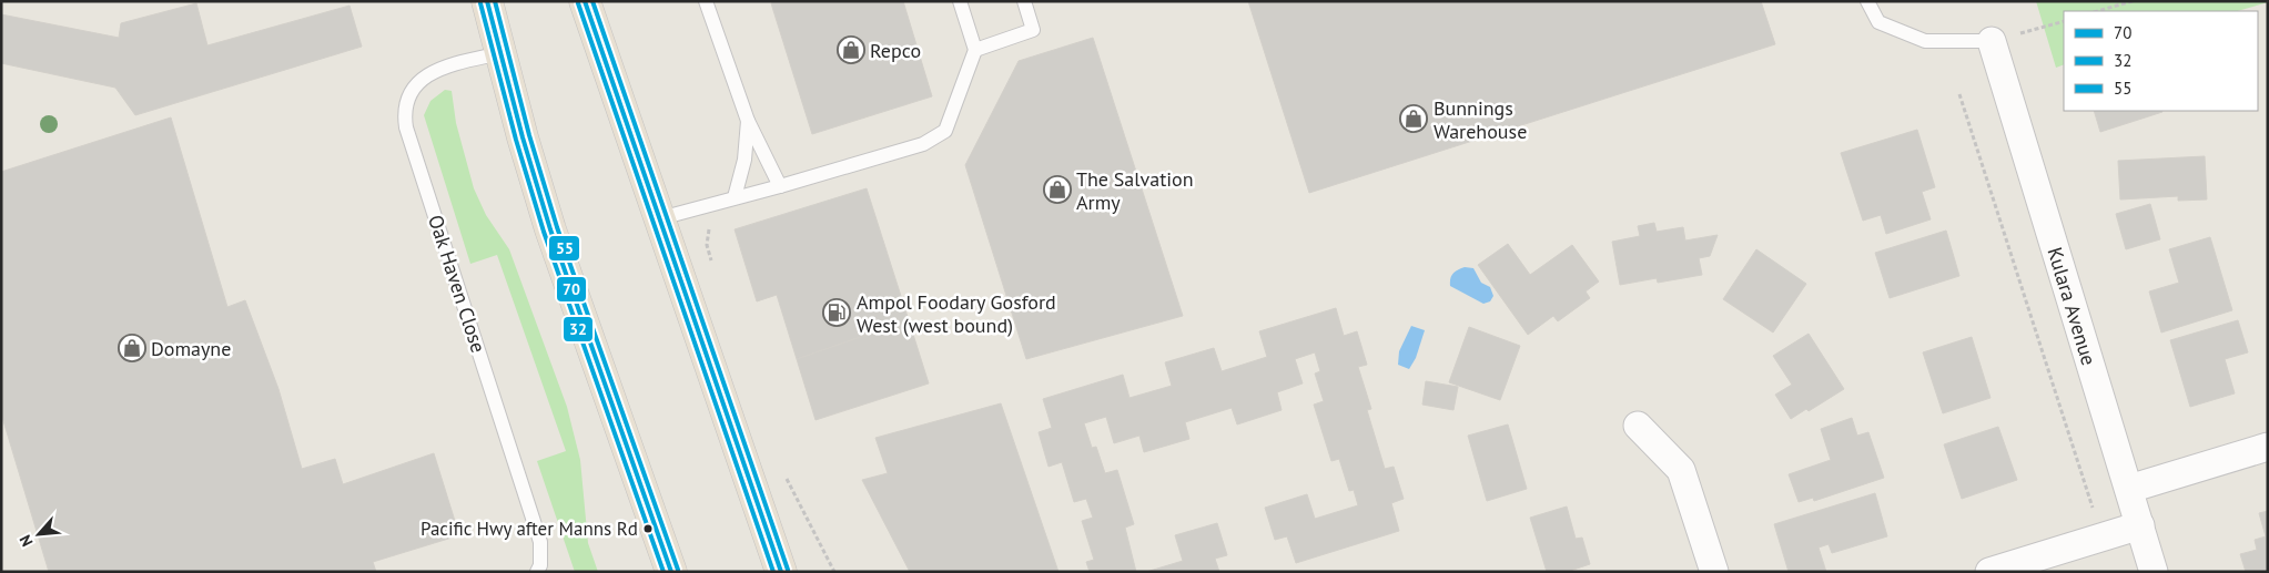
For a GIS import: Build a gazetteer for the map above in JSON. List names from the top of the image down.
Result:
{
  "streets": {
    "street": ["Kulara Avenue"],
    "lane": ["Oak Haven Close"]
  },
  "places": {
    "shop": [
      "Repco",
      "Bunnings Warehouse",
      "The Salvation Army",
      "Domayne"
    ],
    "fuel station": ["Ampol Foodary Gosford West (west bound)"],
    "other": ["Pacific Hwy after Manns Rd"]
  },
  "lines": ["transit line 70", "transit line 55", "transit line 32"],
  "legend": ["70", "32", "55"],
  "north": "bottom left"
}
